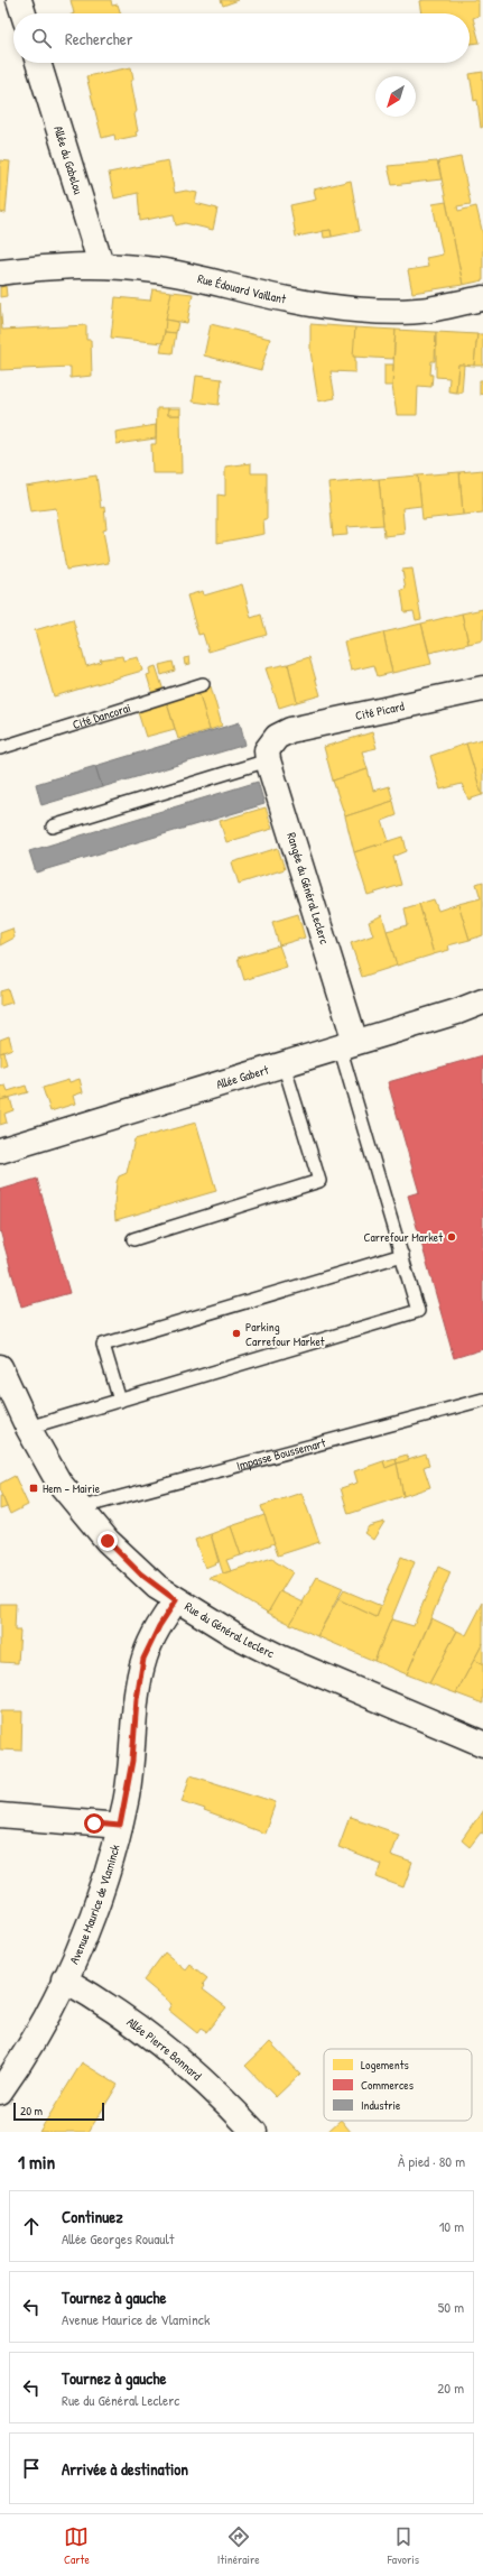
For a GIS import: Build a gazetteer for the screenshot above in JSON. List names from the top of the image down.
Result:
{
  "streets": {
    "street": [
      "Allée du Gabelou",
      "Rue Édouard Vaillant",
      "Cité Picard",
      "Rangée du Général Leclerc",
      "Allée Gabert",
      "Rue du Général Leclerc",
      "Avenue Maurice de Vlaminck",
      "Allée Pierre Bonnard"
    ],
    "lane": ["Cité Dancorai", "Impasse Boussemart"]
  },
  "crossings": [
    ["Allée du Gabelou", "Rue Édouard Vaillant"],
    ["Cité Picard", "Rangée du Général Leclerc"],
    ["Rangée du Général Leclerc", "Allée Gabert"],
    ["Impasse Boussemart", "Rue du Général Leclerc"],
    ["Rue du Général Leclerc", "Avenue Maurice de Vlaminck"],
    ["Avenue Maurice de Vlaminck", "Allée Pierre Bonnard"]
  ],
  "places": {
    "other": ["Carrefour Market", "Parking Carrefour Market"],
    "transit": ["Hem – Mairie"]
  },
  "legend": ["Logements", "Commerces", "Industrie"],
  "scale_bar": "20 m",
  "north": "bottom left",
  "page": {
    "search": "Rechercher",
    "scale": "20 m",
    "heading": ["1 min", "À pied · 80 m"],
    "list": [
      ["Continuez", "Allée Georges Rouault", "10 m"],
      ["Tournez à gauche", "Avenue Maurice de Vlaminck", "50 m"],
      ["Tournez à gauche", "Rue du Général Leclerc", "20 m"],
      "Arrivée à destination"
    ],
    "nav": ["Carte", "Itinéraire", "Favoris"]
  }
}
